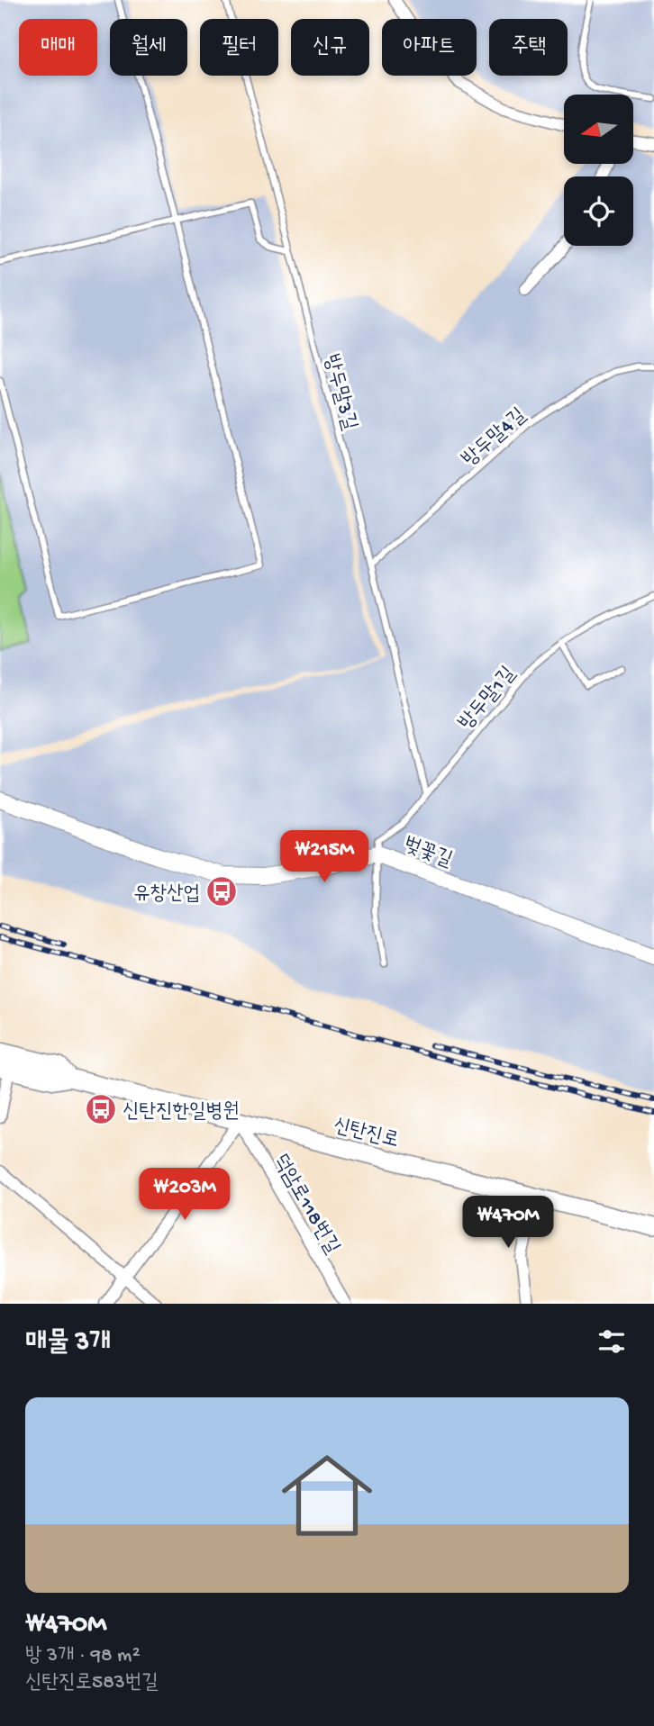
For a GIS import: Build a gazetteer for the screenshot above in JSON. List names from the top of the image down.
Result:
{
  "streets": {
    "main road": ["신탄진로"],
    "street": ["벚꽃길", "덕암로118번길"],
    "lane": ["방두말3길", "방두말4길", "방두말1길"]
  },
  "crossings": [
    ["방두말3길", "방두말4길"],
    ["방두말3길", "방두말1길"],
    ["방두말1길", "벚꽃길"],
    ["신탄진로", "덕암로118번길"]
  ],
  "places": {
    "bus stop": ["유창산업", "신탄진한일병원"]
  },
  "north": "left",
  "page": {
    "chip": [
      "매매",
      "월세",
      "필터",
      "신규",
      "아파트",
      "주택"
    ],
    "price": ["₩215M", "₩203M", "₩470M"],
    "heading": "매물 3개",
    "list": [
      {
        "name": "₩470M",
        "note": "방 3개 · 98 m² · 신탄진로583번길"
      }
    ]
  }
}
